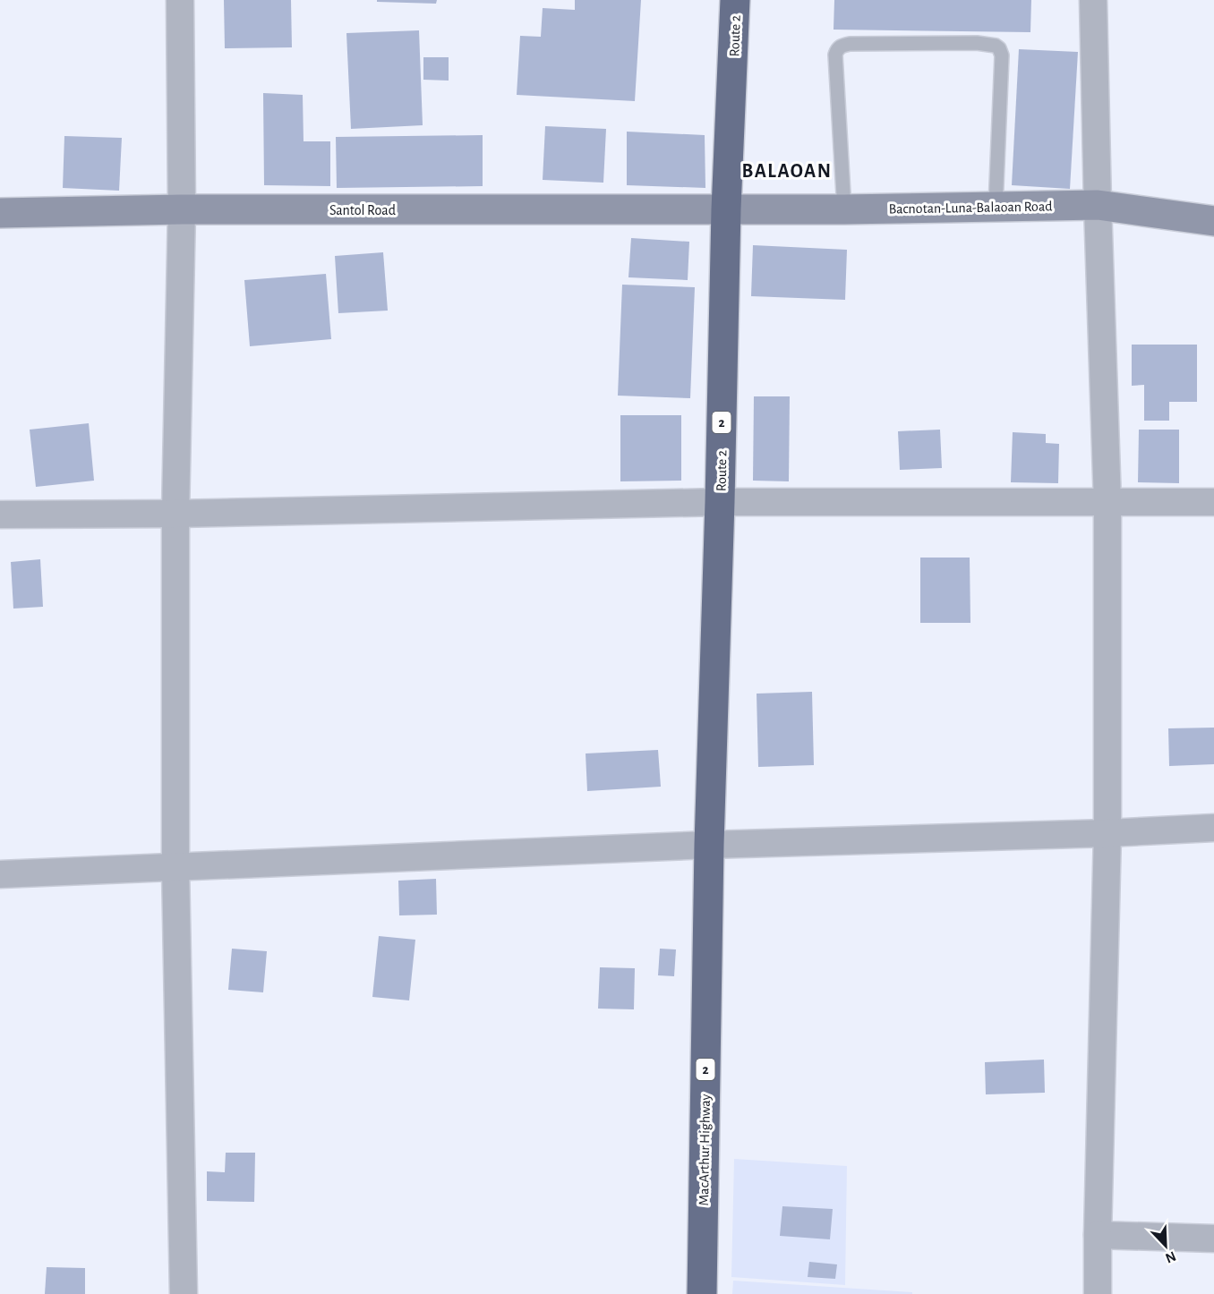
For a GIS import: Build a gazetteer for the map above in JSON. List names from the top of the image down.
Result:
{
  "streets": {
    "highway": ["Route 2", "2", "MacArthur Highway"],
    "main road": ["Bacnotan-Luna-Balaoan Road", "Santol Road"]
  },
  "crossings": [
    ["Route 2", "Bacnotan-Luna-Balaoan Road"],
    ["Route 2", "Santol Road"],
    ["Route 2", "MacArthur Highway"],
    ["Bacnotan-Luna-Balaoan Road", "Santol Road"]
  ],
  "districts": ["BALAOAN"],
  "north": "bottom right"
}
